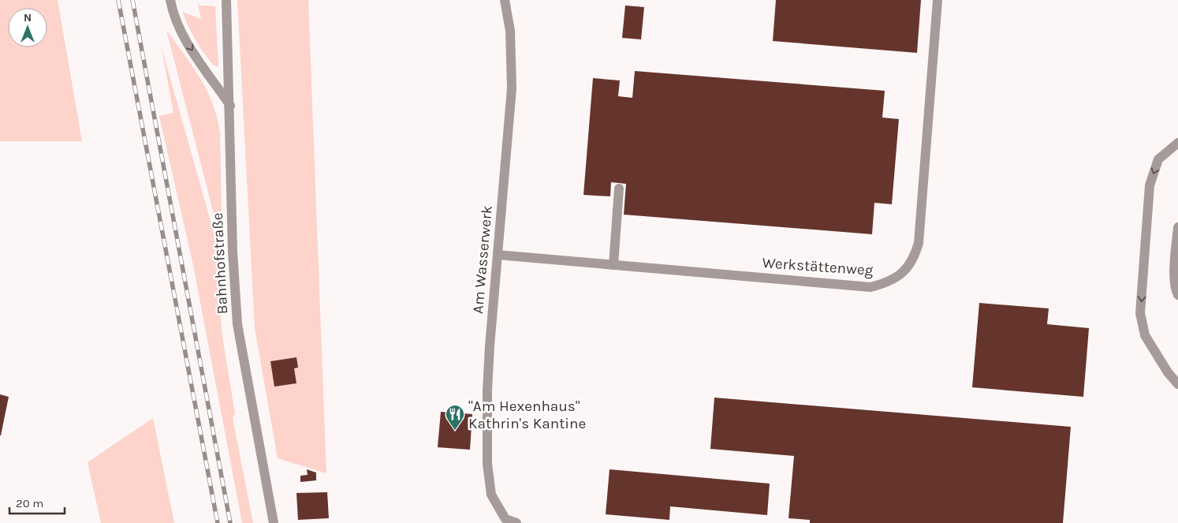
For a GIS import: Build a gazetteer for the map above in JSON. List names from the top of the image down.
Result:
{
  "streets": {
    "street": ["Am Wasserwerk", "Bahnhofstraße", "Werkstättenweg"]
  },
  "crossings": [
    ["Am Wasserwerk", "Werkstättenweg"]
  ],
  "places": {
    "restaurant": ["\"Am Hexenhaus\" Kathrin's Kantine"]
  },
  "scale_bar": "20 m",
  "north": "top"
}
